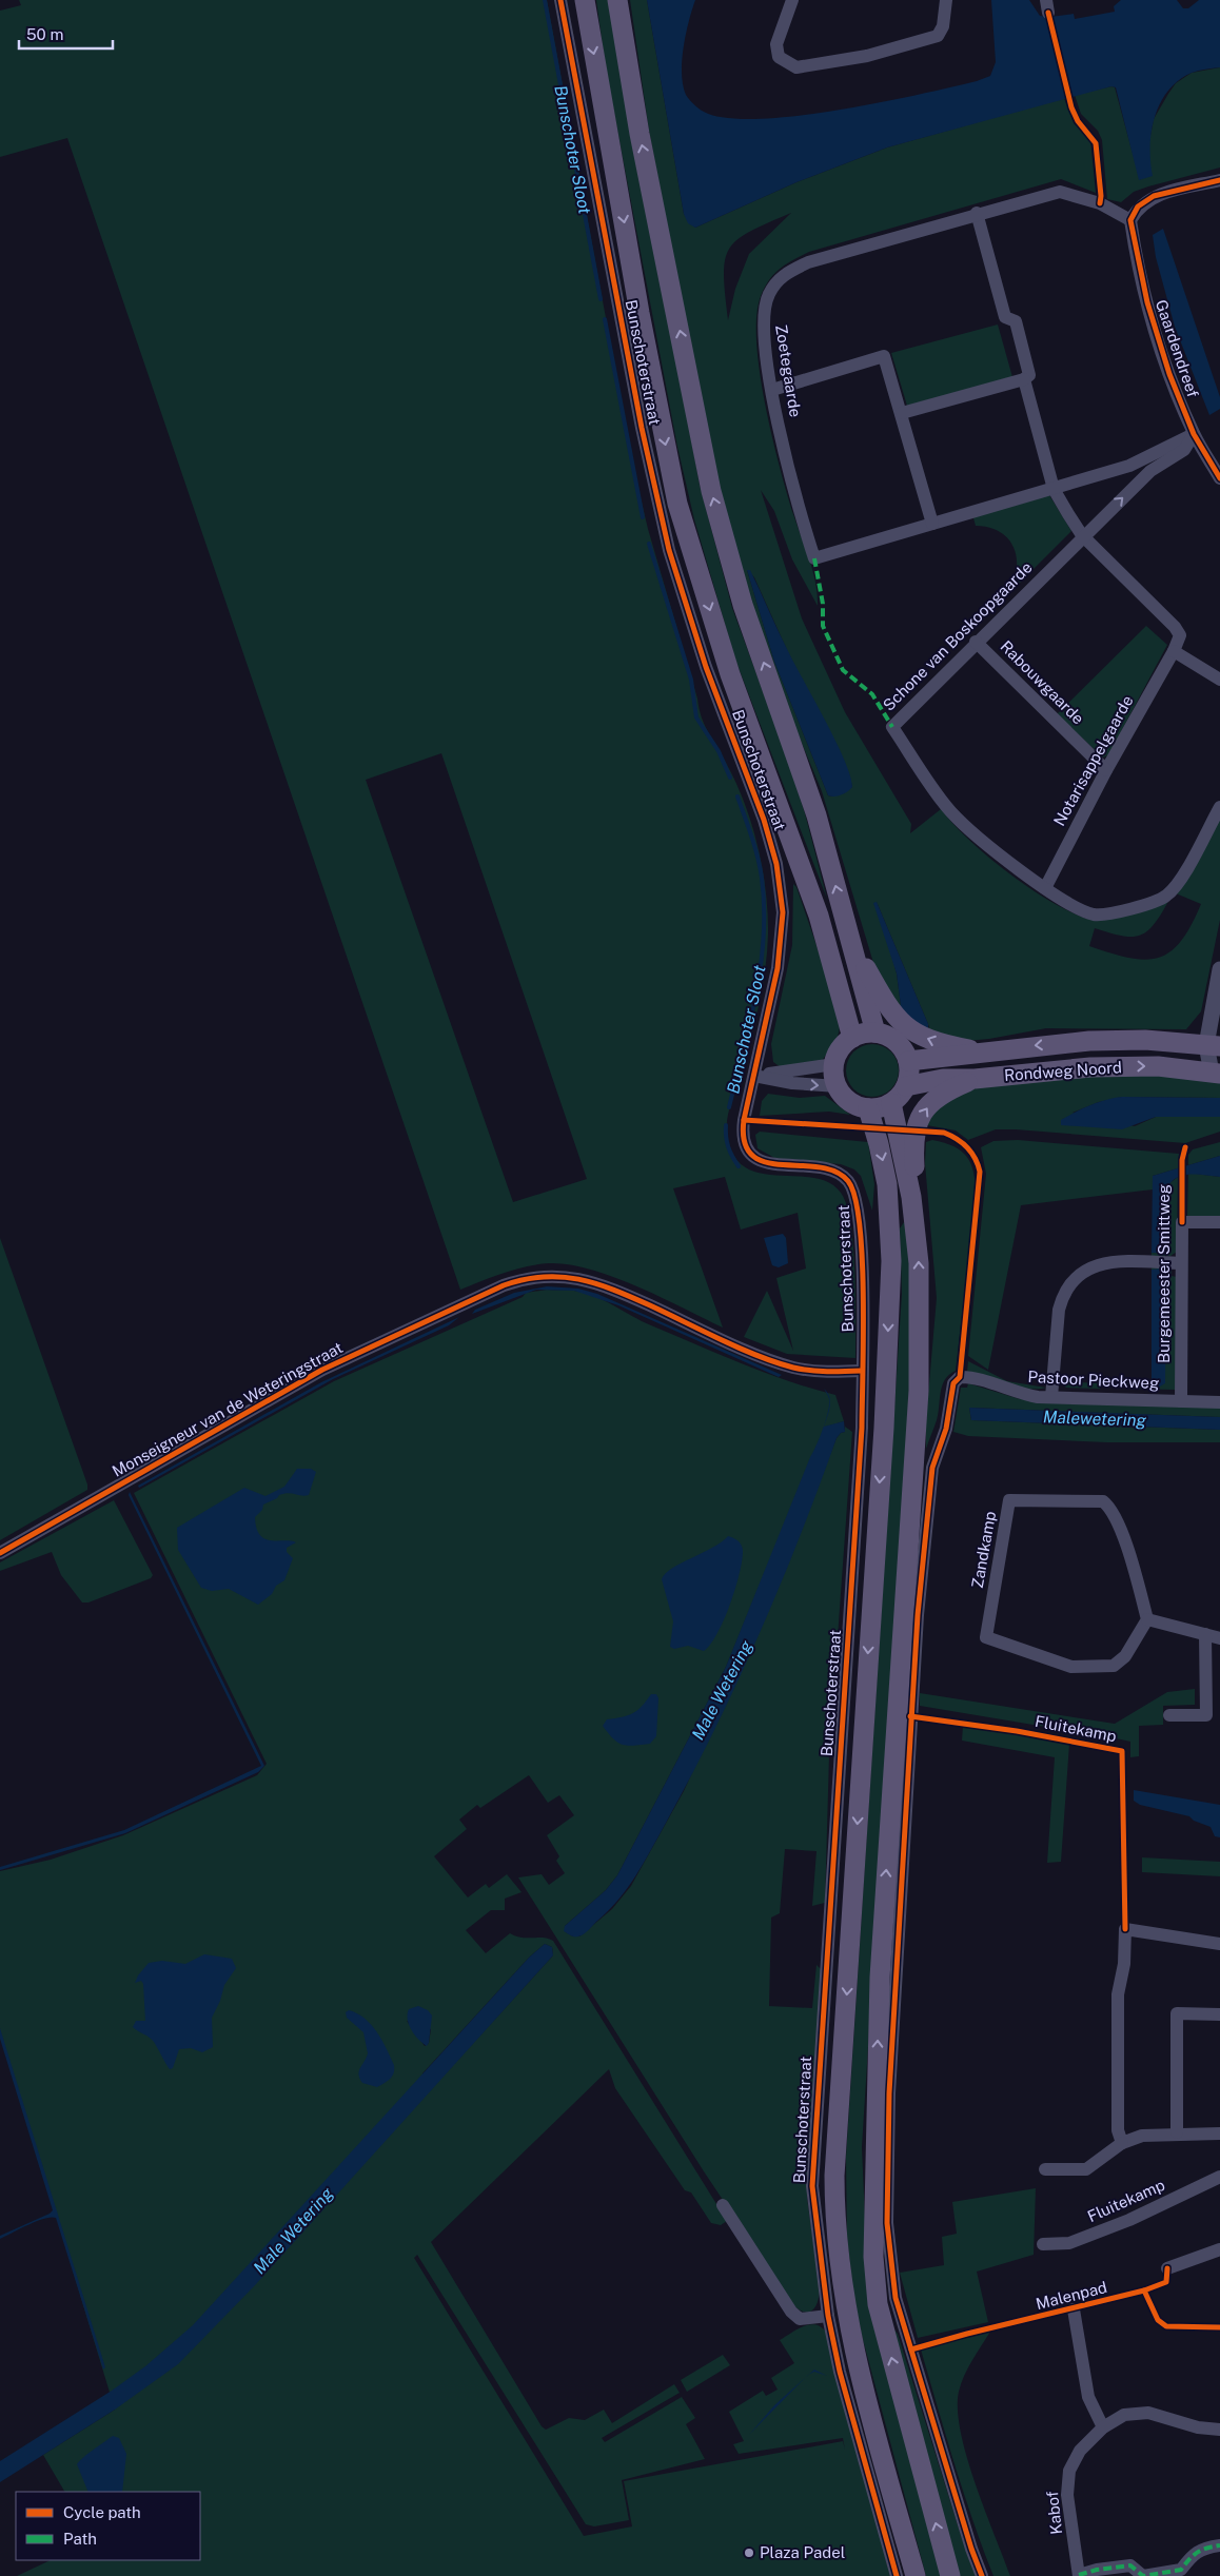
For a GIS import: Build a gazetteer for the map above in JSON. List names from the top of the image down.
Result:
{
  "streets": {
    "main road": ["Bunschoterstraat", "Rondweg Noord"],
    "street": [
      "Gaardendreef",
      "Zoetegaarde",
      "Schone van Boskoopgaarde",
      "Rabouwgaarde",
      "Notarisappelgaarde",
      "Burgemeester Smittweg",
      "Pastoor Pieckweg",
      "Monseigneur van de Weteringstraat",
      "Zandkamp",
      "Fluitekamp",
      "Kabof"
    ],
    "cycle path": ["Malenpad"]
  },
  "crossings": [
    ["Gaardendreef", "Zoetegaarde"],
    ["Gaardendreef", "Schone van Boskoopgaarde"],
    ["Bunschoterstraat", "Rondweg Noord"],
    ["Bunschoterstraat", "Monseigneur van de Weteringstraat"],
    ["Zoetegaarde", "Schone van Boskoopgaarde"],
    ["Schone van Boskoopgaarde", "Rabouwgaarde"],
    ["Schone van Boskoopgaarde", "Notarisappelgaarde"],
    ["Rabouwgaarde", "Notarisappelgaarde"],
    ["Burgemeester Smittweg", "Pastoor Pieckweg"]
  ],
  "water": ["Bunschoter Sloot", "Malewetering", "Male Wetering"],
  "places": ["Plaza Padel"],
  "legend": ["Cycle path", "Path"],
  "scale_bar": "50 m"
}
